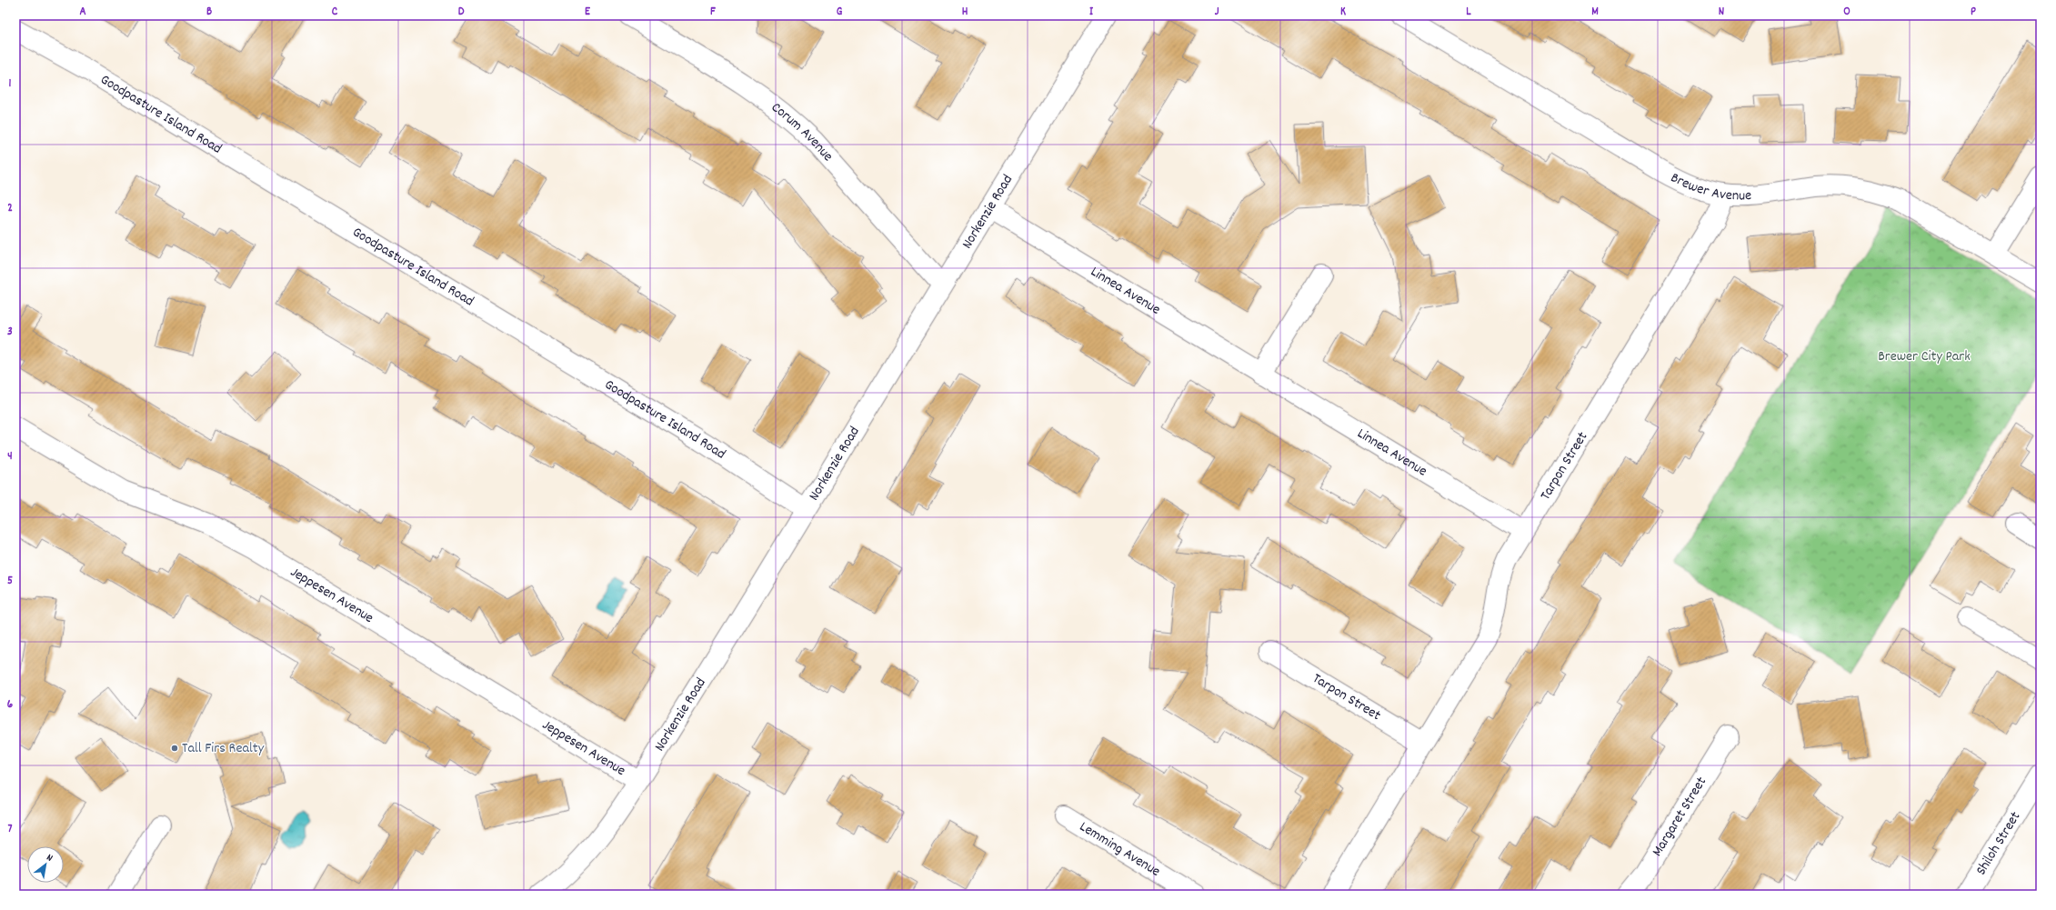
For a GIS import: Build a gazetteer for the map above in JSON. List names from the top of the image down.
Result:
{
  "streets": {
    "street": [
      "Goodpasture Island Road",
      "Corum Avenue",
      "Brewer Avenue",
      "Norkenzie Road",
      "Linnea Avenue",
      "Tarpon Street",
      "Jeppesen Avenue",
      "Margaret Street",
      "Shiloh Street",
      "Lemming Avenue"
    ]
  },
  "crossings": [
    ["Goodpasture Island Road", "Norkenzie Road"],
    ["Corum Avenue", "Norkenzie Road"],
    ["Brewer Avenue", "Tarpon Street"],
    ["Norkenzie Road", "Linnea Avenue"],
    ["Norkenzie Road", "Jeppesen Avenue"],
    ["Linnea Avenue", "Tarpon Street"]
  ],
  "parks": ["Brewer City Park"],
  "places": ["Tall Firs Realty"],
  "north": "top right",
  "grid": {
    "columns": [
      "A",
      "B",
      "C",
      "D",
      "E",
      "F",
      "G",
      "H",
      "I",
      "J",
      "K",
      "L",
      "M",
      "N",
      "O",
      "P"
    ],
    "rows": [
      "1",
      "2",
      "3",
      "4",
      "5",
      "6",
      "7"
    ]
  }
}
